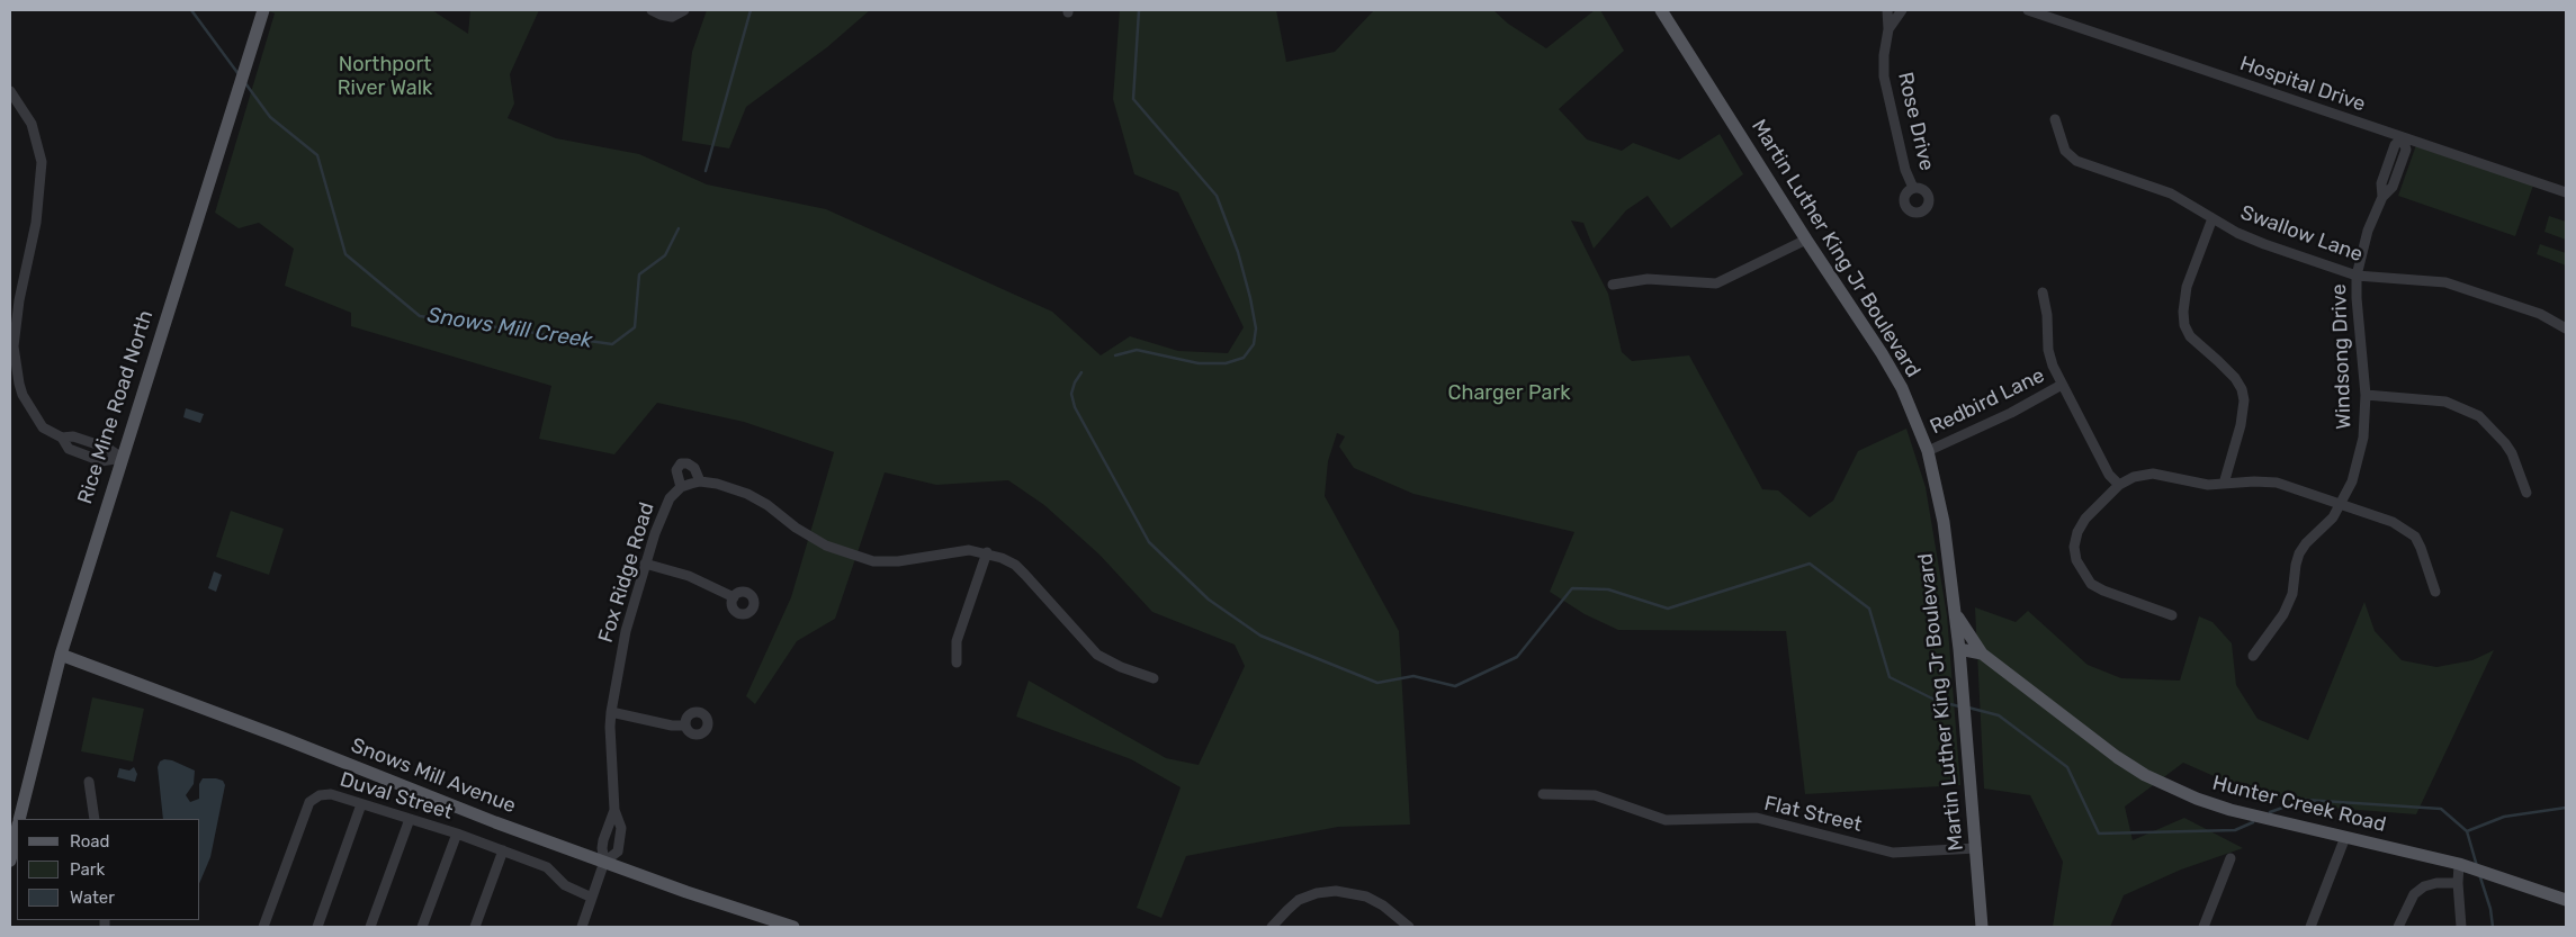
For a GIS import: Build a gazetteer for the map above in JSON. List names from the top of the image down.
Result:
{
  "streets": {
    "main road": [
      "Martin Luther King Jr Boulevard",
      "Rice Mine Road North",
      "Snows Mill Avenue",
      "Hunter Creek Road"
    ],
    "street": [
      "Hospital Drive",
      "Rose Drive",
      "Swallow Lane",
      "Windsong Drive",
      "Redbird Lane",
      "Fox Ridge Road",
      "Duval Street",
      "Flat Street"
    ]
  },
  "crossings": [
    ["Hospital Drive", "Windsong Drive"],
    ["Swallow Lane", "Windsong Drive"],
    ["Martin Luther King Jr Boulevard", "Redbird Lane"],
    ["Martin Luther King Jr Boulevard", "Hunter Creek Road"],
    ["Martin Luther King Jr Boulevard", "Flat Street"],
    ["Rice Mine Road North", "Snows Mill Avenue"],
    ["Fox Ridge Road", "Snows Mill Avenue"]
  ],
  "water": ["Snows Mill Creek"],
  "parks": ["Northport River Walk", "Charger Park"],
  "legend": ["Road", "Park", "Water"]
}
